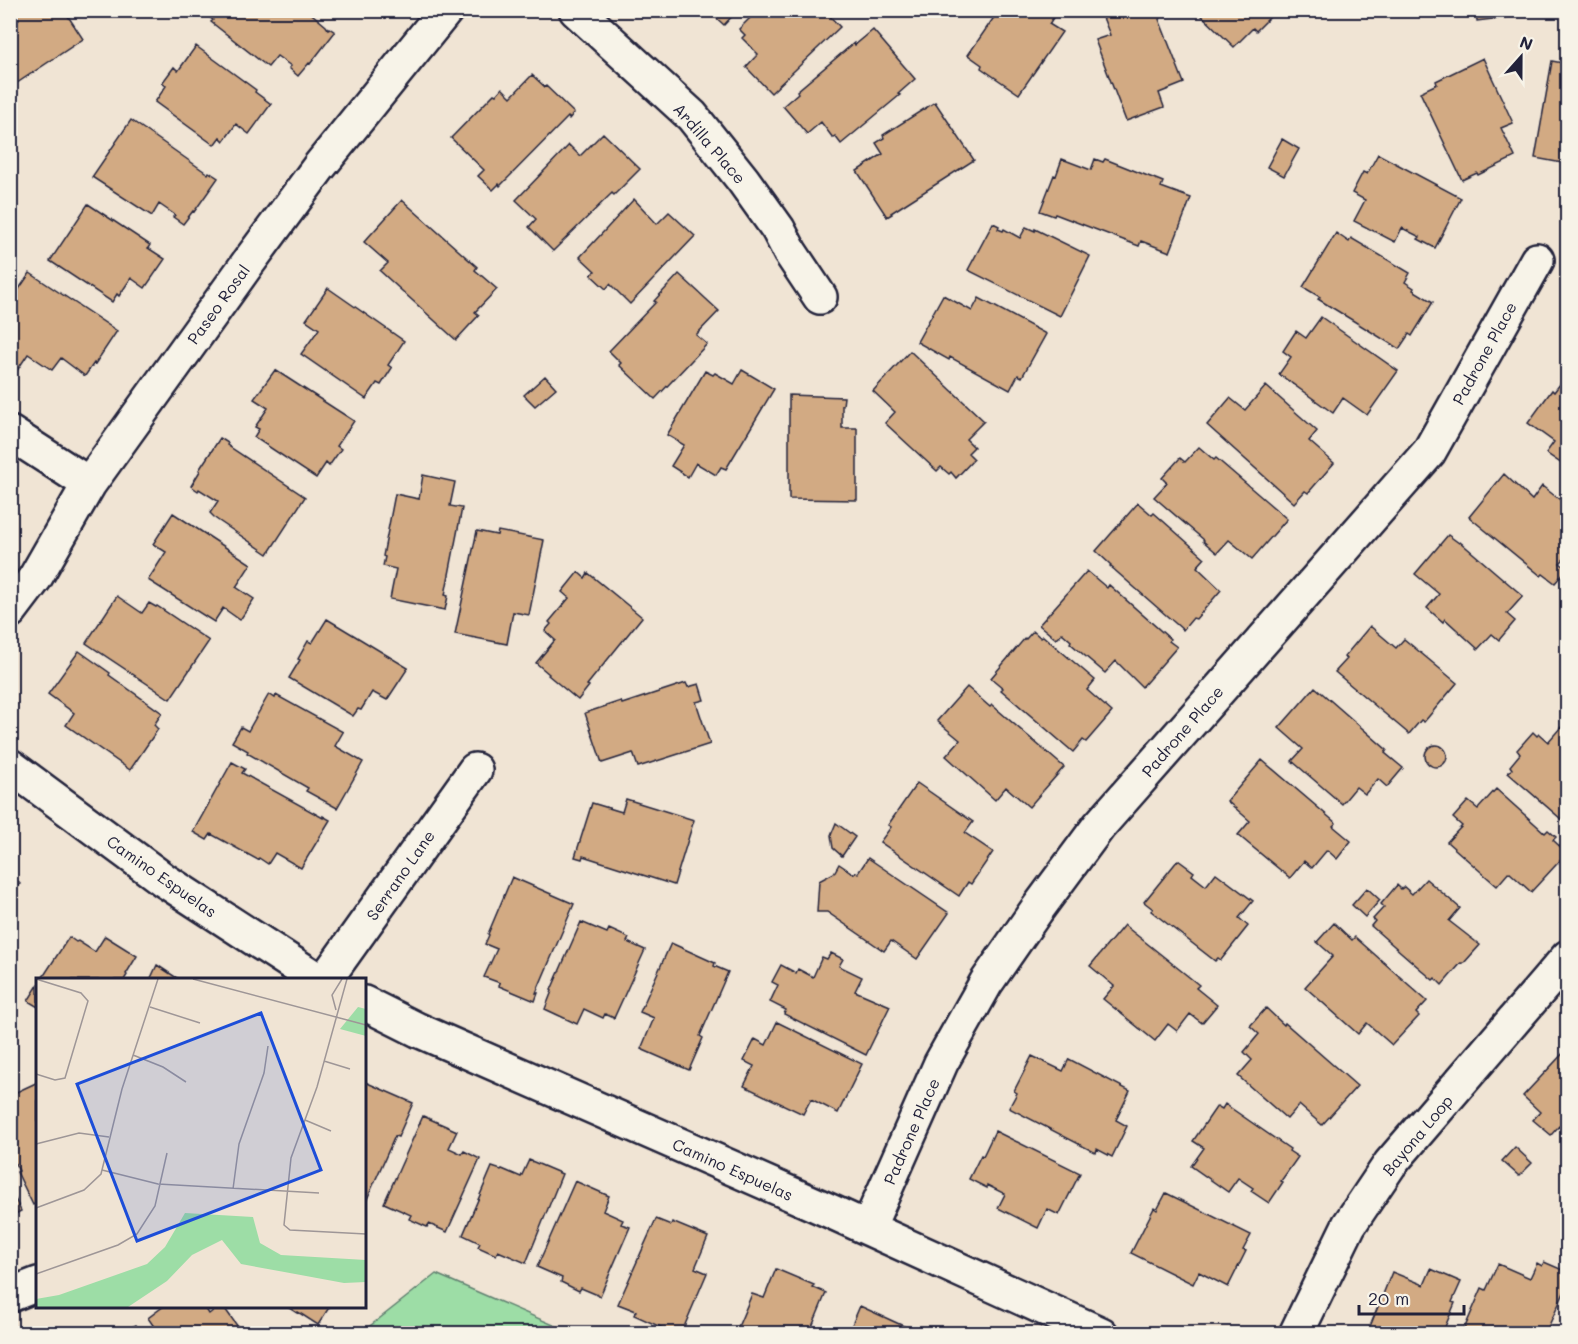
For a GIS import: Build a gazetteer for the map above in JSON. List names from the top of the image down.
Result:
{
  "streets": {
    "street": [
      "Ardilla Place",
      "Paseo Rosal",
      "Padrone Place",
      "Serrano Lane",
      "Camino Espuelas",
      "Bayona Loop"
    ]
  },
  "crossings": [
    ["Padrone Place", "Camino Espuelas"]
  ],
  "scale_bar": "20 m",
  "north": "top"
}
